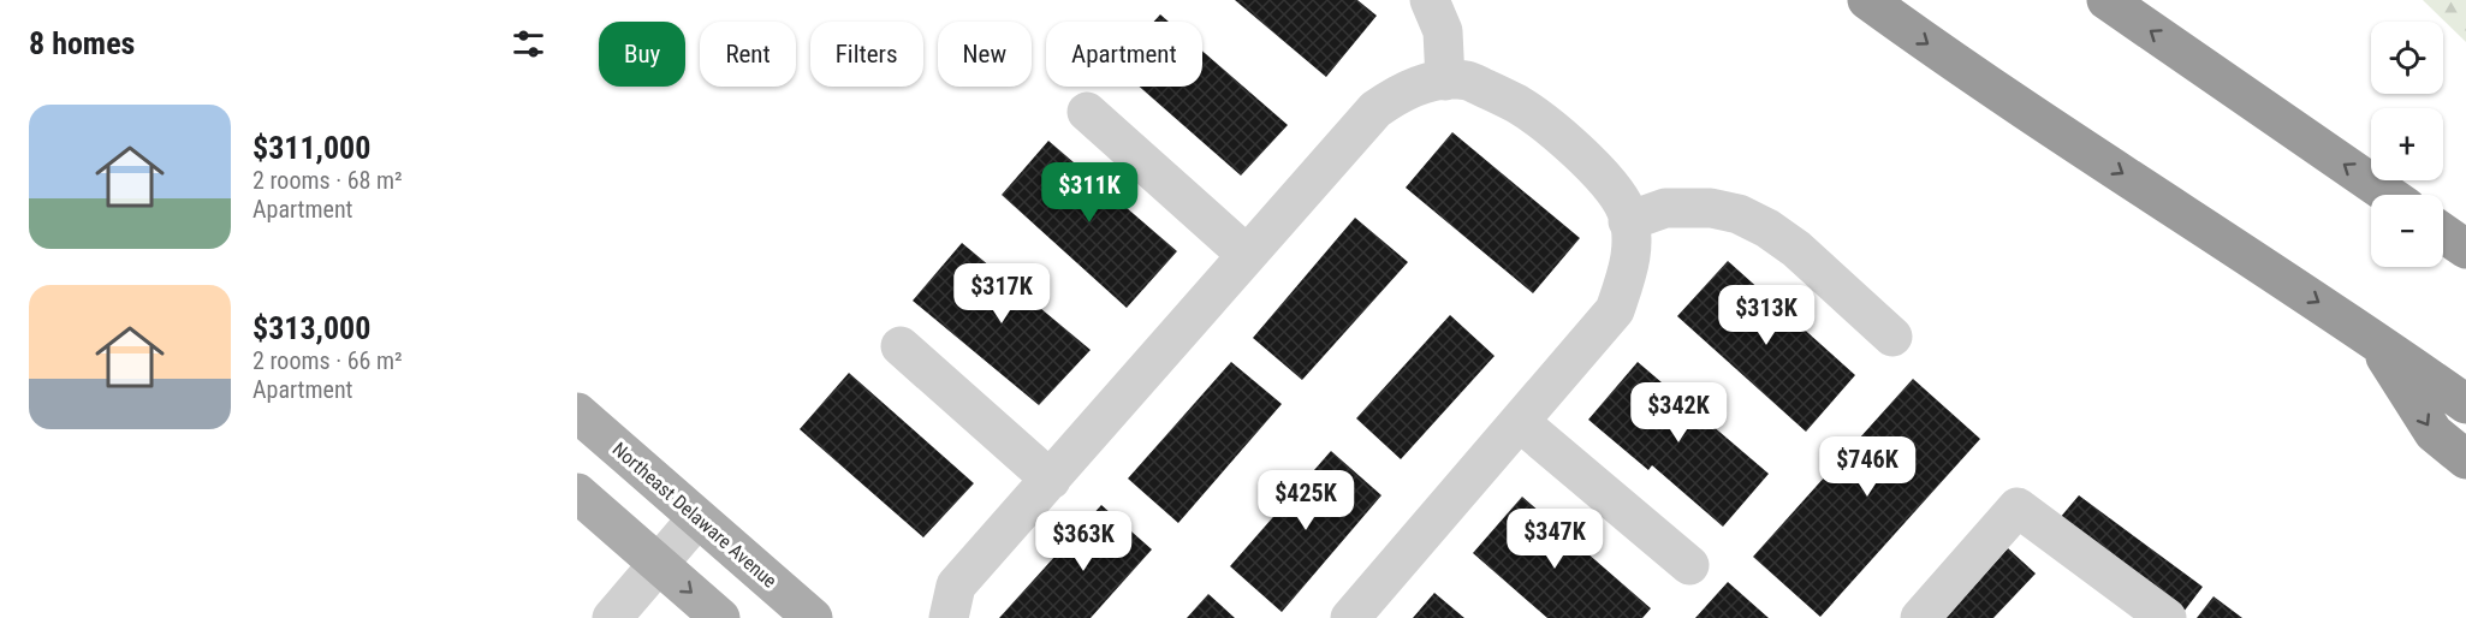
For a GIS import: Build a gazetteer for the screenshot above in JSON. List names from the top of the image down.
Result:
{
  "streets": {
    "main road": ["Northeast Delaware Avenue"]
  },
  "page": {
    "heading": "8 homes",
    "map_buttons": ["+", "−"],
    "chip": [
      "Buy",
      "Rent",
      "Filters",
      "New",
      "Apartment"
    ],
    "list": [
      {
        "name": "$311,000",
        "note": "2 rooms · 68 m² · Apartment"
      },
      {
        "name": "$313,000",
        "note": "2 rooms · 66 m² · Apartment"
      }
    ],
    "price": [
      "$311K",
      "$317K",
      "$313K",
      "$342K",
      "$746K",
      "$425K",
      "$347K",
      "$363K"
    ]
  }
}
